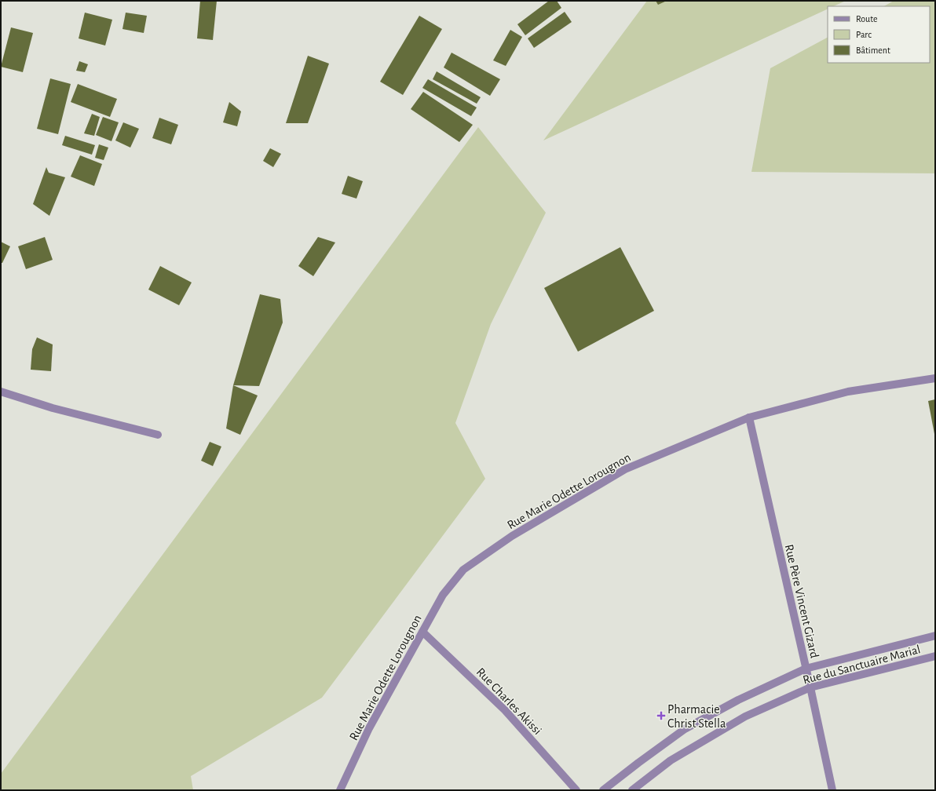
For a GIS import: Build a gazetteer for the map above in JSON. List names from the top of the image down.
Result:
{
  "streets": {
    "street": [
      "Rue Marie Odette Lorougnon",
      "Rue Père Vincent Gizard",
      "Rue du Sanctuaire Marial",
      "Rue Charles Akissi"
    ]
  },
  "crossings": [
    ["Rue Marie Odette Lorougnon", "Rue Père Vincent Gizard"],
    ["Rue Marie Odette Lorougnon", "Rue Charles Akissi"],
    ["Rue Père Vincent Gizard", "Rue du Sanctuaire Marial"]
  ],
  "places": {
    "health": ["Pharmacie Christ Stella"]
  },
  "legend": ["Route", "Parc", "Bâtiment"]
}
